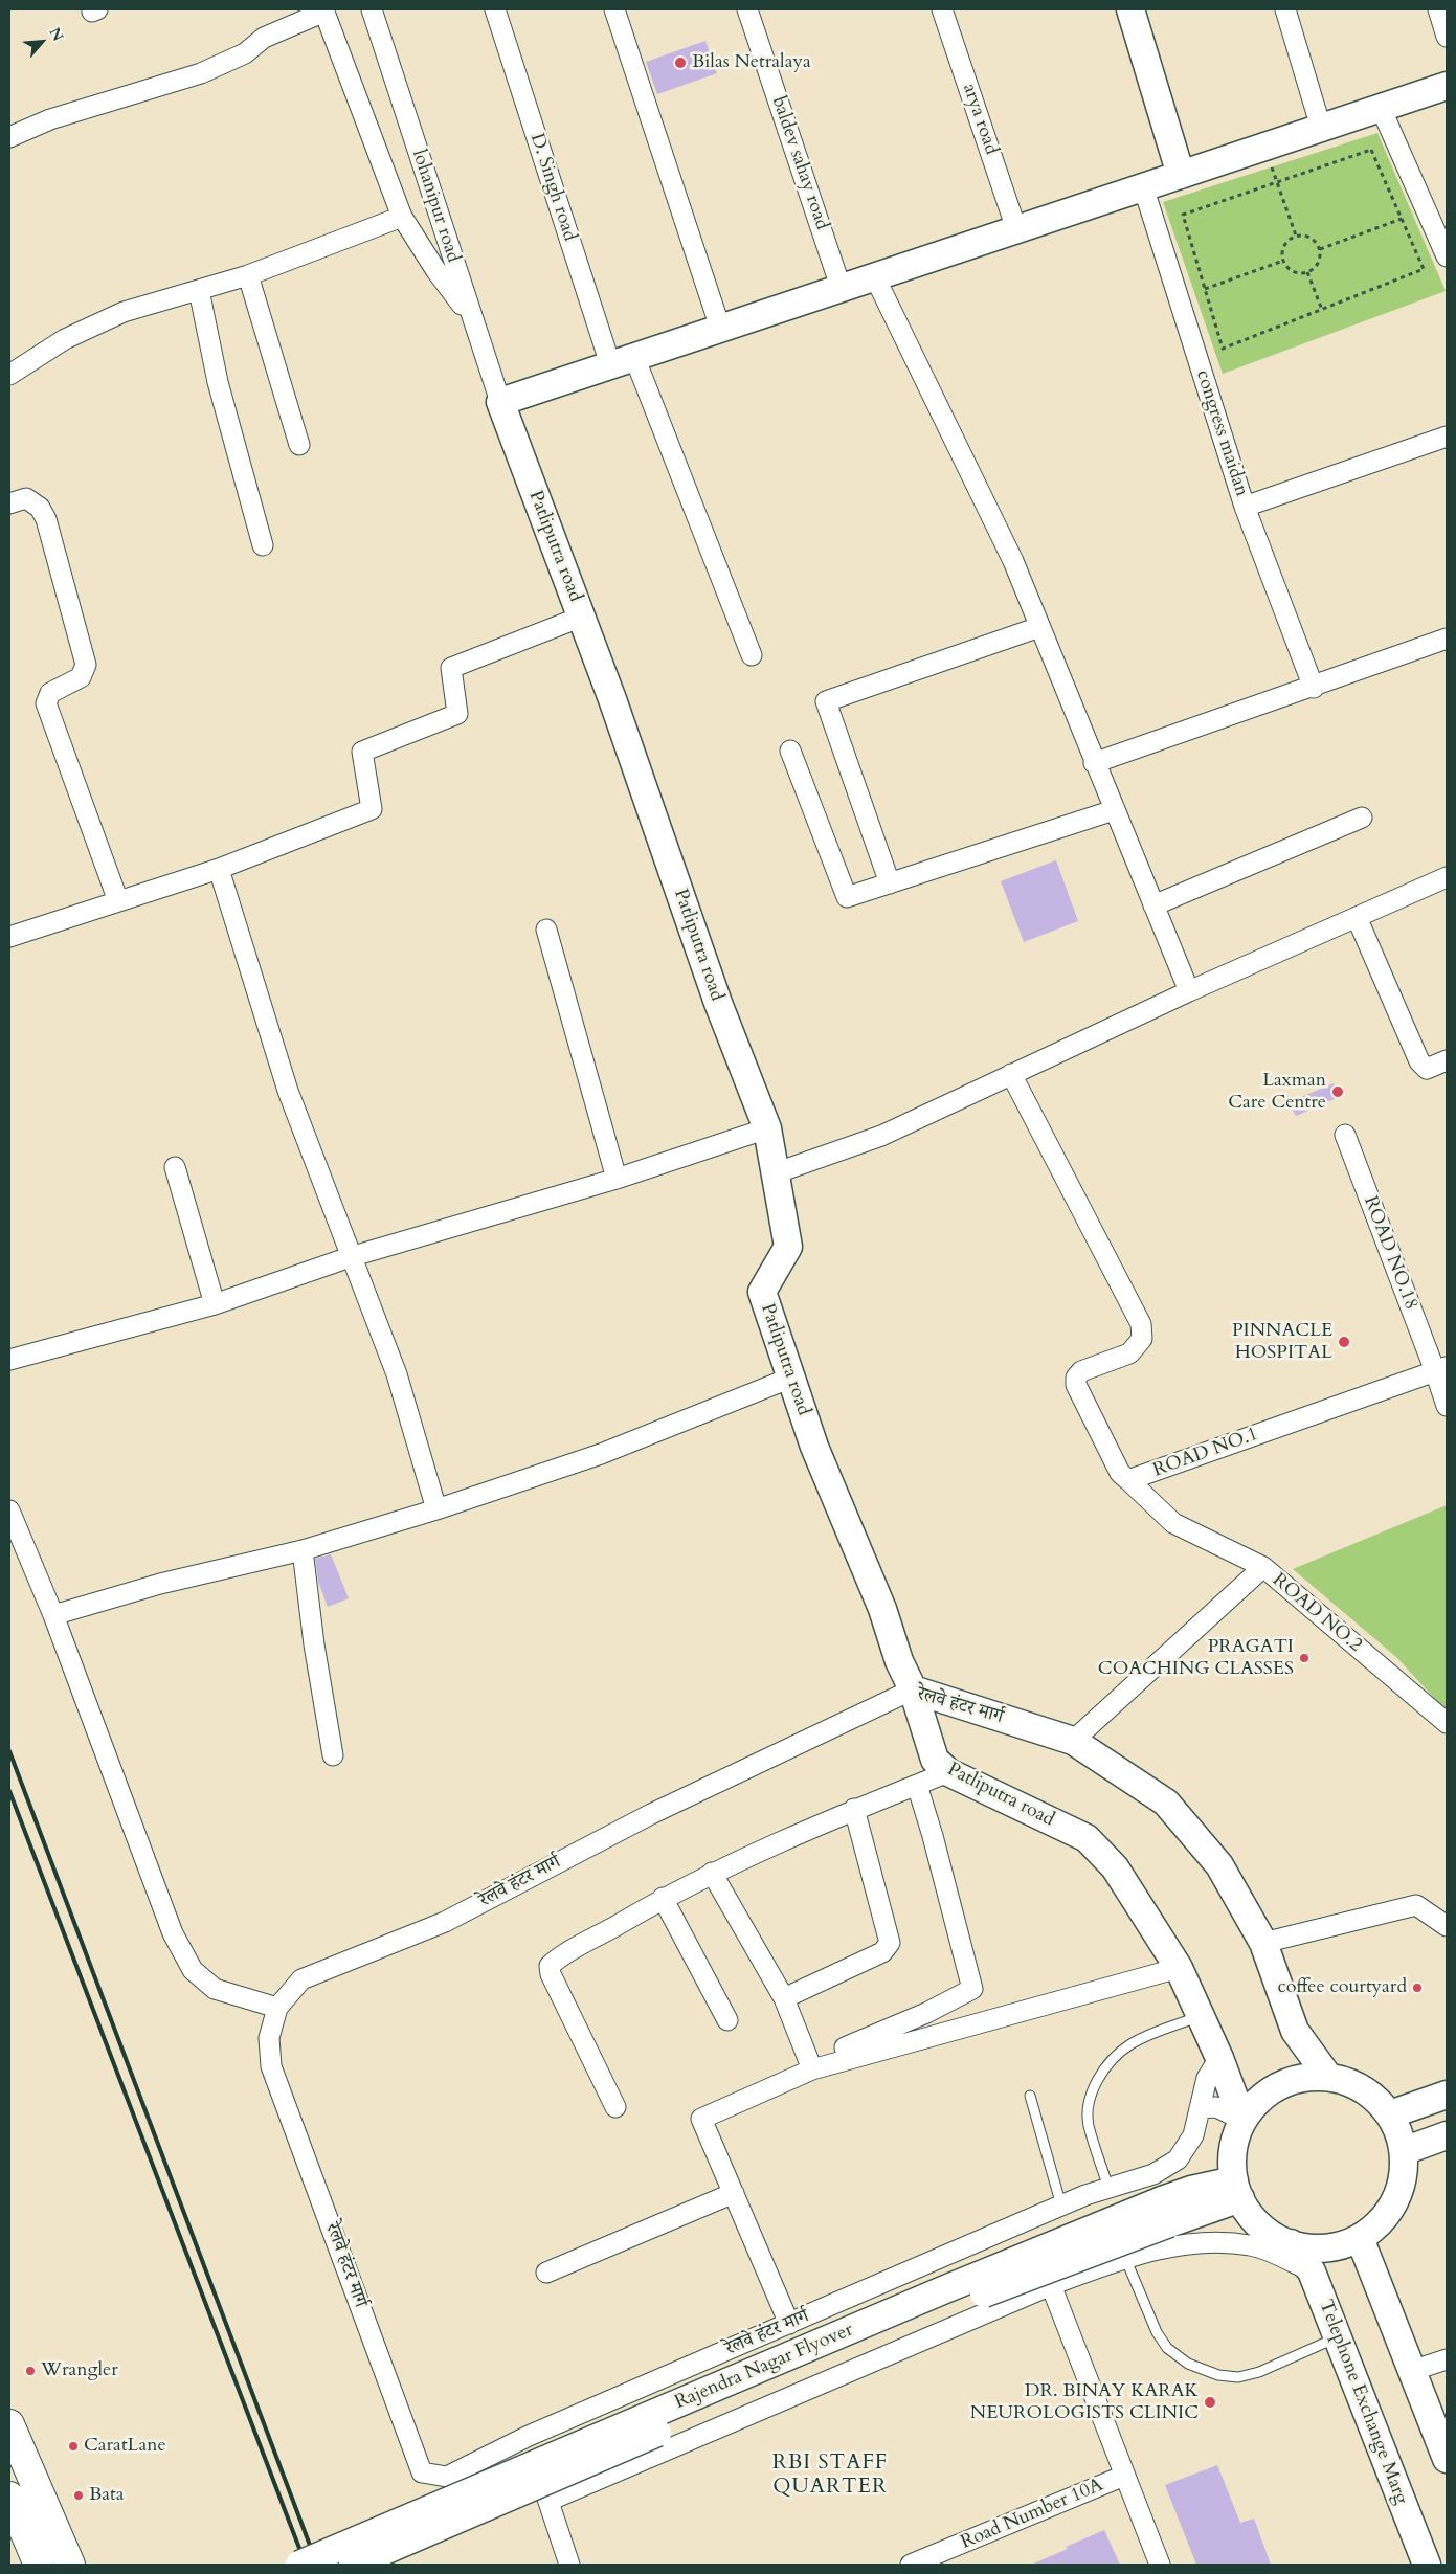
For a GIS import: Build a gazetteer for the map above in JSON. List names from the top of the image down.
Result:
{
  "streets": {
    "street": [
      "arya road",
      "baldev sahay road",
      "D. Singh road",
      "lohanipur road",
      "congress maidan",
      "Patliputra road",
      "ROAD NO.18",
      "ROAD NO.1",
      "ROAD NO.2",
      "रेलवे हंटर मार्ग",
      "Rajendra Nagar Flyover",
      "Telephone Exchange Marg",
      "Road Number 10A"
    ]
  },
  "crossings": [
    ["lohanipur road", "Patliputra road"],
    ["Patliputra road", "रेलवे हंटर मार्ग"],
    ["Patliputra road", "Rajendra Nagar Flyover"],
    ["Patliputra road", "Telephone Exchange Marg"],
    ["ROAD NO.18", "ROAD NO.1"],
    ["ROAD NO.1", "ROAD NO.2"],
    ["ROAD NO.2", "रेलवे हंटर मार्ग"],
    ["Rajendra Nagar Flyover", "Telephone Exchange Marg"]
  ],
  "districts": ["RBI STAFF QUARTER"],
  "places": [
    "Bilas Netralaya",
    "Laxman Care Centre",
    "PINNACLE HOSPITAL",
    "PRAGATI COACHING CLASSES",
    "coffee courtyard",
    "Wrangler",
    "DR. BINAY KARAK NEUROLOGISTS CLINIC",
    "CaratLane",
    "Bata"
  ],
  "north": "top right"
}
